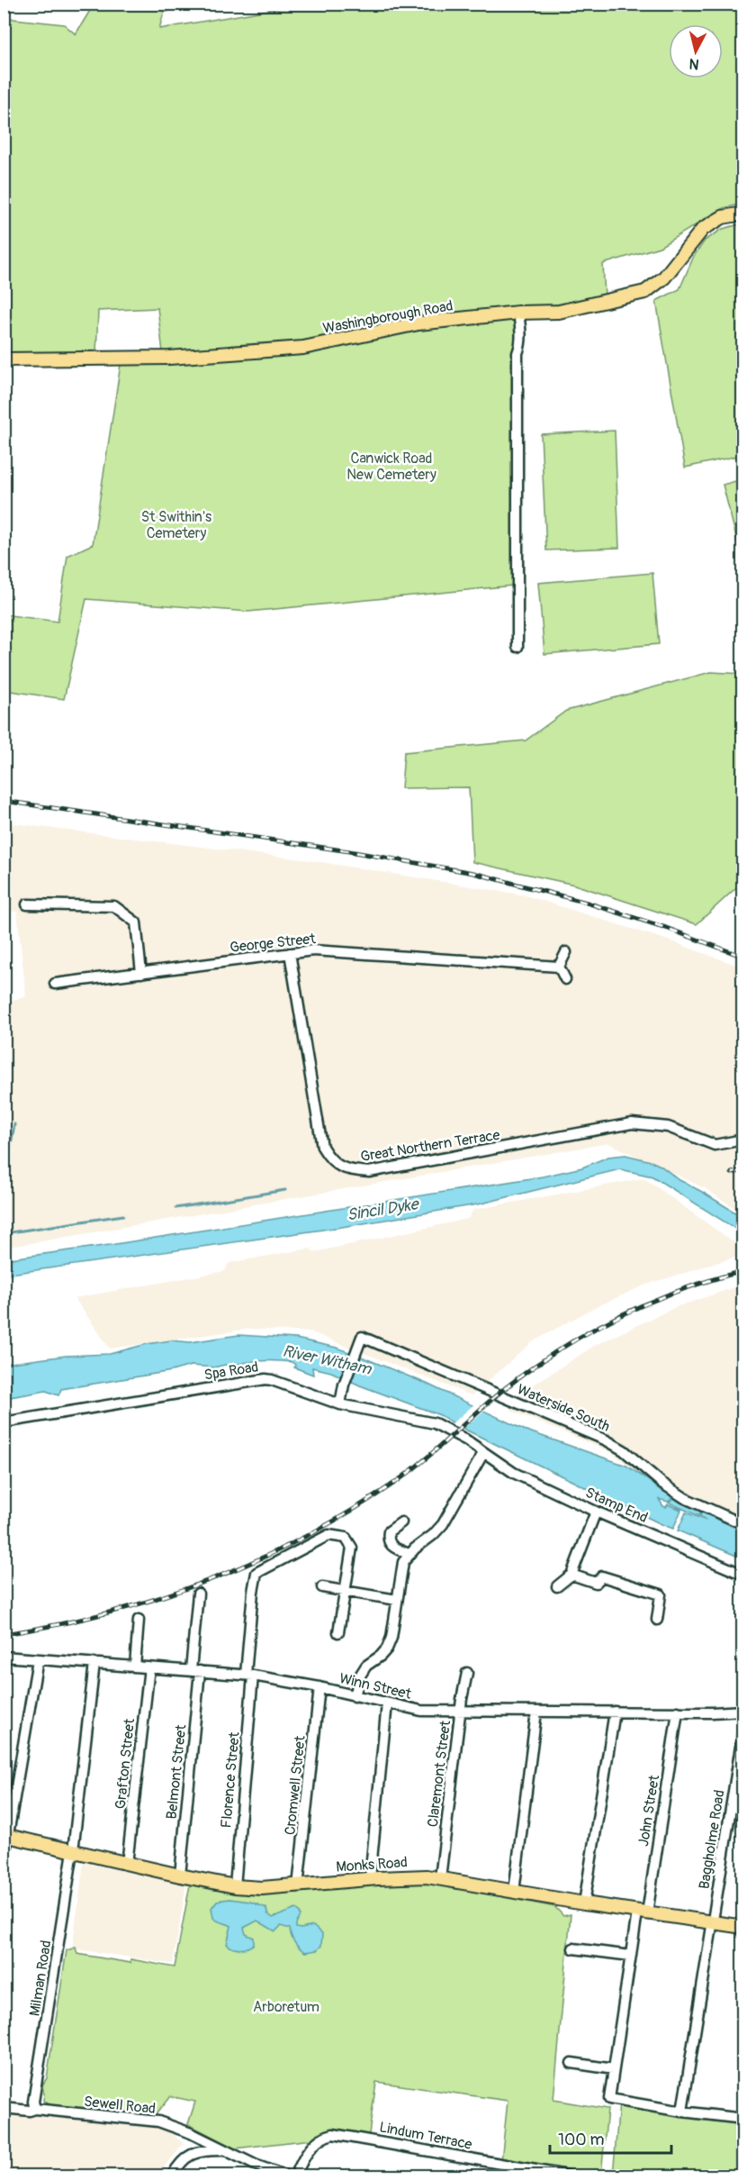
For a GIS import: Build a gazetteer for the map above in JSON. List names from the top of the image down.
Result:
{
  "streets": {
    "main road": ["Washingborough Road", "Monks Road"],
    "street": [
      "George Street",
      "Great Northern Terrace",
      "Spa Road",
      "Waterside South",
      "Stamp End",
      "Winn Street",
      "Grafton Street",
      "Belmont Street",
      "Claremont Street",
      "Florence Street",
      "Cromwell Street",
      "John Street",
      "Baggholme Road",
      "Milman Road",
      "Sewell Road",
      "Lindum Terrace"
    ]
  },
  "crossings": [
    ["George Street", "Great Northern Terrace"],
    ["Spa Road", "Waterside South"],
    ["Spa Road", "Stamp End"],
    ["Winn Street", "Grafton Street"],
    ["Winn Street", "Belmont Street"],
    ["Winn Street", "Claremont Street"],
    ["Winn Street", "Florence Street"],
    ["Winn Street", "Cromwell Street"],
    ["Winn Street", "John Street"],
    ["Winn Street", "Milman Road"],
    ["Grafton Street", "Monks Road"],
    ["Belmont Street", "Monks Road"],
    ["Claremont Street", "Monks Road"],
    ["Florence Street", "Monks Road"],
    ["Cromwell Street", "Monks Road"],
    ["John Street", "Baggholme Road"],
    ["John Street", "Monks Road"],
    ["Baggholme Road", "Monks Road"],
    ["Monks Road", "Milman Road"],
    ["Milman Road", "Sewell Road"]
  ],
  "water": ["Sincil Dyke", "River Witham"],
  "parks": ["Canwick Road New Cemetery", "St Swithin's Cemetery", "Arboretum"],
  "scale_bar": "100 m",
  "north": "bottom"
}
